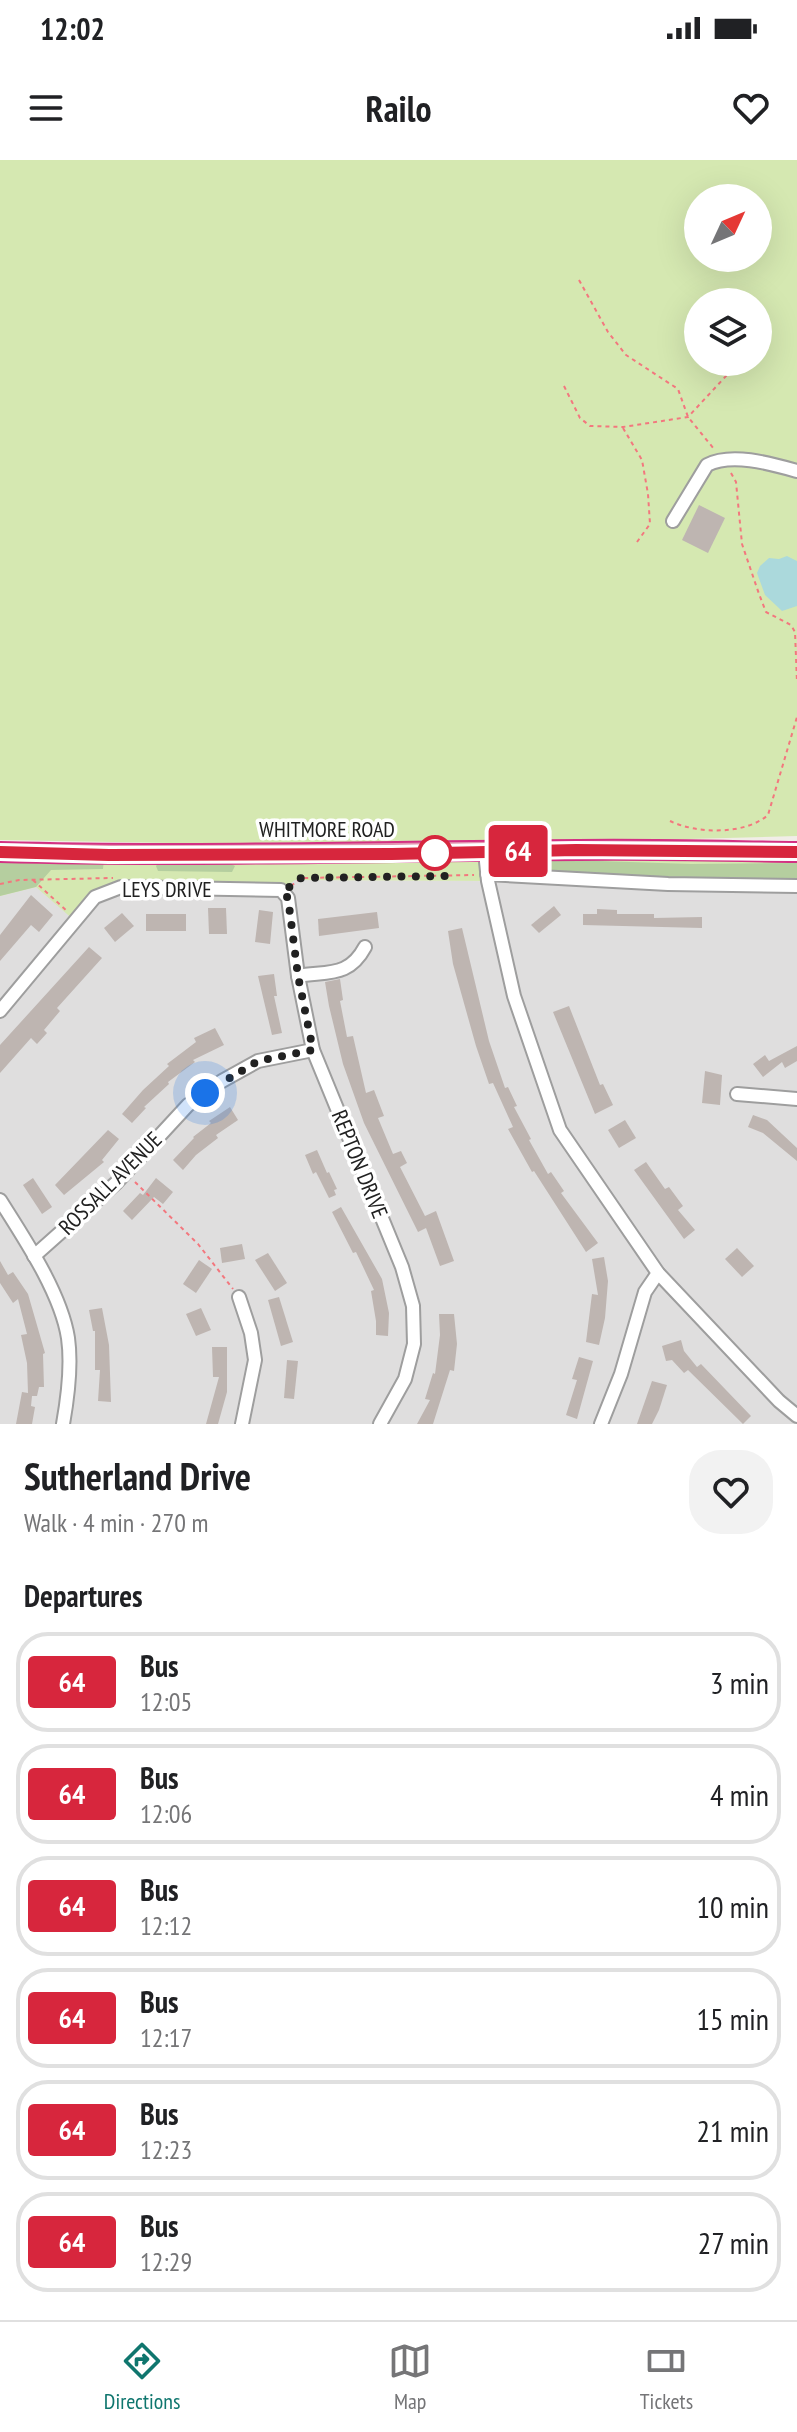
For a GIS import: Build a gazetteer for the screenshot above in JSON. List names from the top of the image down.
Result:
{
  "streets": {
    "highway": ["WHITMORE ROAD"],
    "street": ["LEYS DRIVE", "REPTON DRIVE", "ROSSALL AVENUE"]
  },
  "crossings": [
    ["LEYS DRIVE", "REPTON DRIVE"],
    ["REPTON DRIVE", "ROSSALL AVENUE"]
  ],
  "lines": ["bus line 64"],
  "north": "top right",
  "page": {
    "status": "12:02",
    "header": "Railo",
    "on_map": "64",
    "heading": [
      ["Sutherland Drive", "Walk · 4 min · 270 m"],
      "Departures"
    ],
    "list": [
      {
        "mark": "64",
        "name": "Bus",
        "note": "12:05",
        "value": "3 min"
      },
      {
        "mark": "64",
        "name": "Bus",
        "note": "12:06",
        "value": "4 min"
      },
      {
        "mark": "64",
        "name": "Bus",
        "note": "12:12",
        "value": "10 min"
      },
      {
        "mark": "64",
        "name": "Bus",
        "note": "12:17",
        "value": "15 min"
      },
      {
        "mark": "64",
        "name": "Bus",
        "note": "12:23",
        "value": "21 min"
      },
      {
        "mark": "64",
        "name": "Bus",
        "note": "12:29",
        "value": "27 min"
      }
    ],
    "tabs": ["Directions", "Map", "Tickets"]
  }
}
